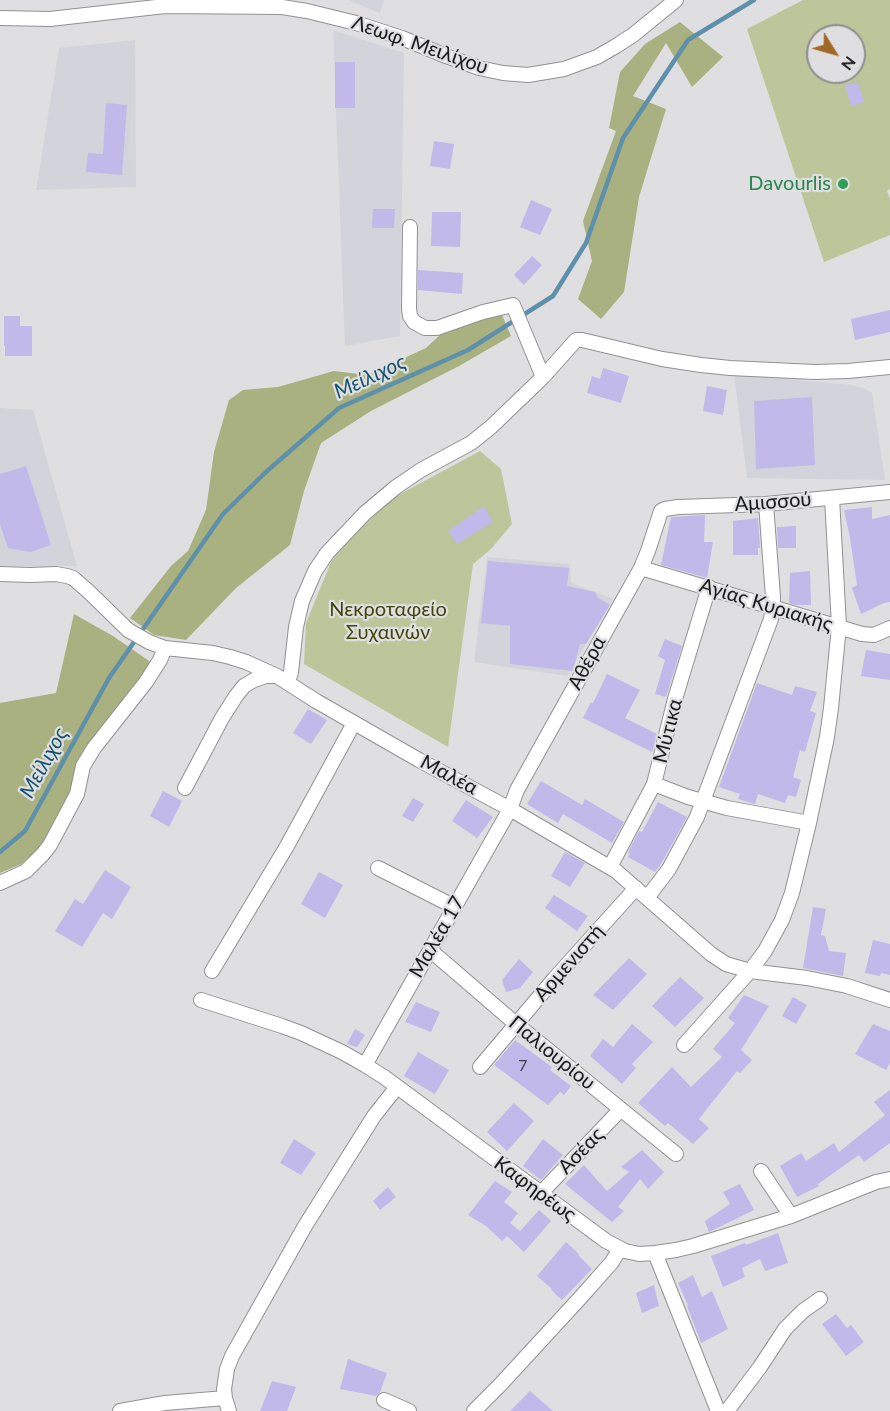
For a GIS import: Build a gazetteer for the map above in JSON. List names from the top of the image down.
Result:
{
  "streets": {
    "street": [
      "Λεωφ. Μειλίχου",
      "Αμισσού",
      "Αγίας Κυριακής",
      "Αθέρα",
      "Μύτικα",
      "Μαλέα",
      "Μαλέα 17",
      "Αρμενιστή",
      "Παλιουρίου",
      "Ασέας",
      "Καφηρέως"
    ]
  },
  "crossings": [
    ["Αμισσού", "Αθέρα"],
    ["Αγίας Κυριακής", "Αθέρα"],
    ["Αγίας Κυριακής", "Μύτικα"],
    ["Αθέρα", "Μαλέα"],
    ["Αθέρα", "Μαλέα 17"],
    ["Μύτικα", "Μαλέα"],
    ["Μαλέα", "Μαλέα 17"],
    ["Μαλέα", "Αρμενιστή"],
    ["Μαλέα 17", "Παλιουρίου"],
    ["Μαλέα 17", "Καφηρέως"],
    ["Αρμενιστή", "Παλιουρίου"],
    ["Παλιουρίου", "Ασέας"],
    ["Ασέας", "Καφηρέως"]
  ],
  "water": ["Μείλιχος"],
  "parks": ["Νεκροταφείο Συχαινών"],
  "places": ["Davourlis"],
  "house_numbers": ["7"],
  "north": "bottom right"
}
